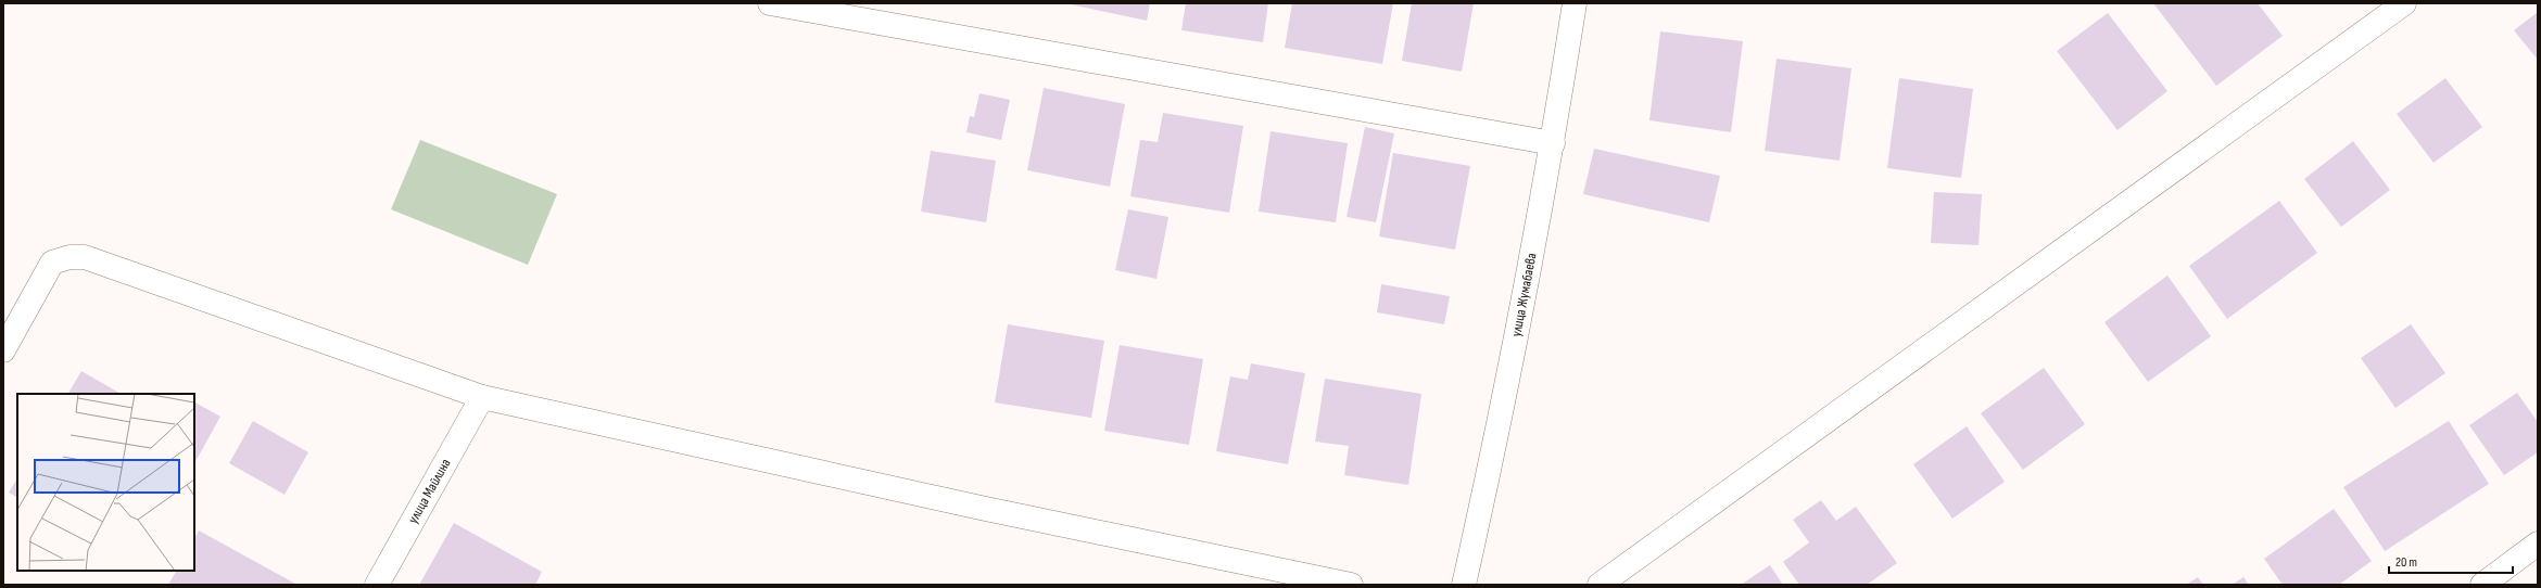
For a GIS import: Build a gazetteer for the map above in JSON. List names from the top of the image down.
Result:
{
  "streets": {
    "street": ["улица Жумабаева", "улица Майлина"]
  },
  "scale_bar": "20 m"
}
